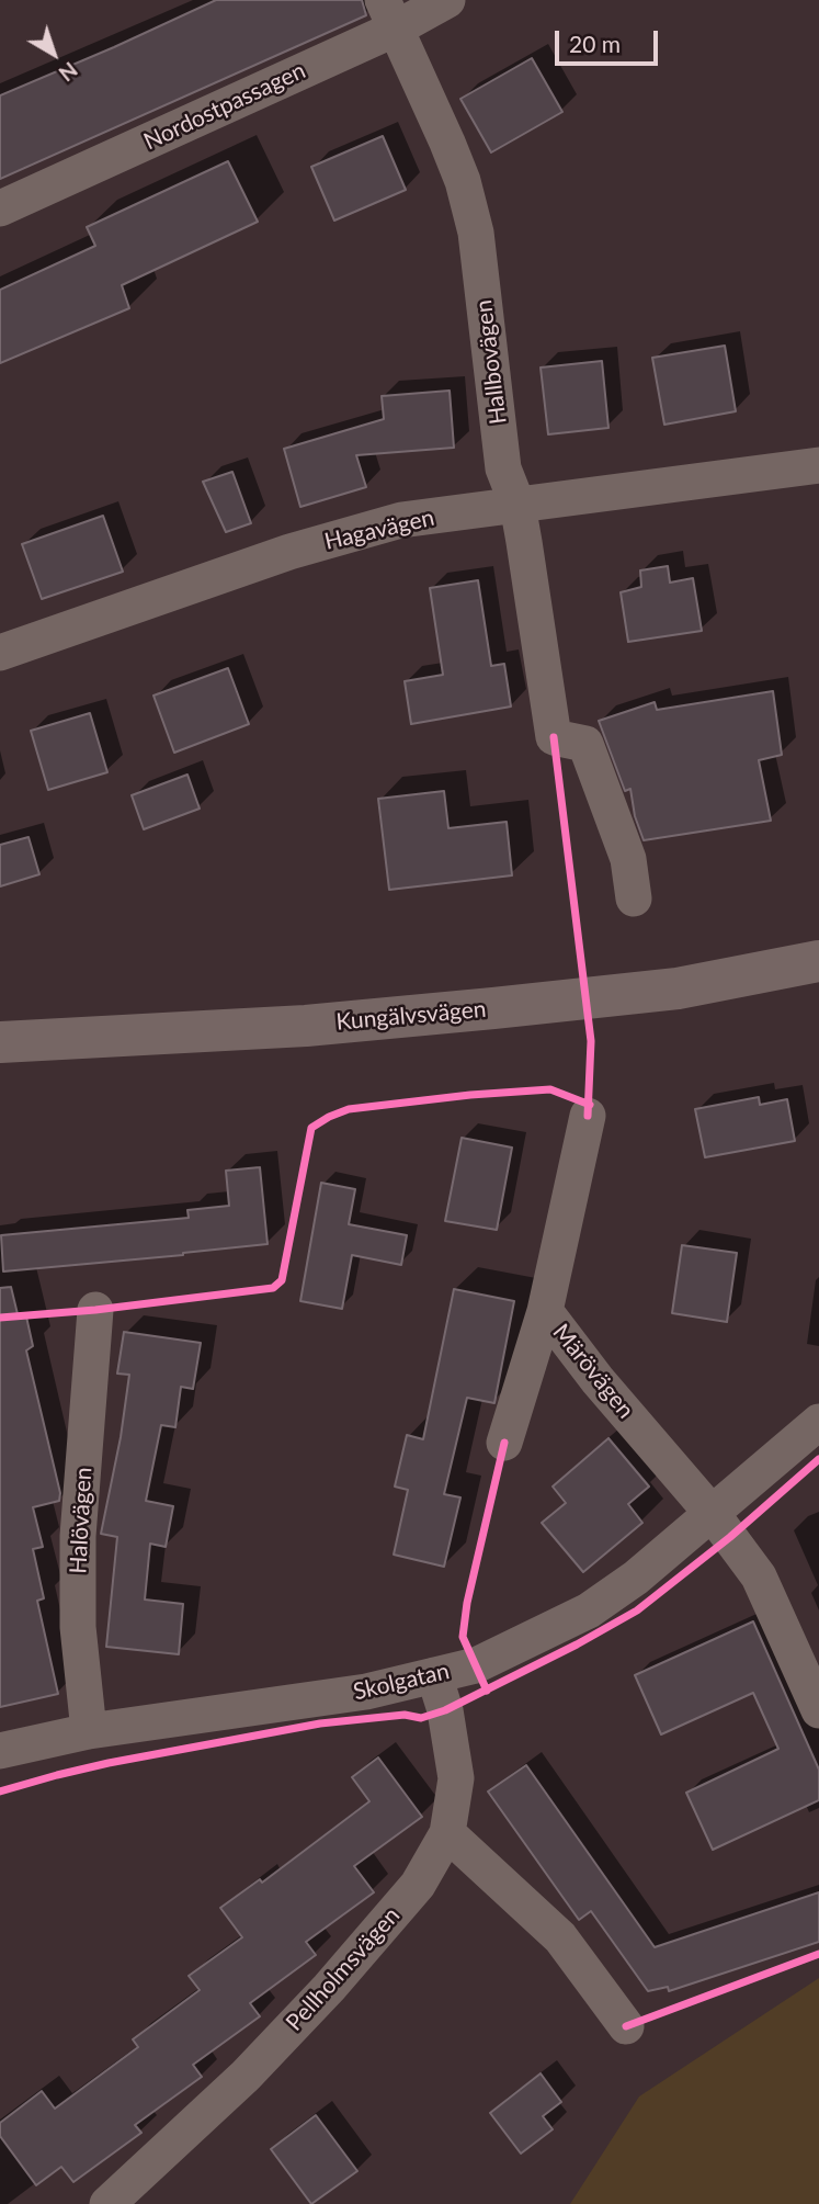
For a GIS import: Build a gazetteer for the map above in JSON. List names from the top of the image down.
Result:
{
  "streets": {
    "main road": ["Kungälvsvägen"],
    "street": [
      "Nordostpassagen",
      "Hallbovägen",
      "Hagavägen",
      "Märövägen",
      "Halövägen",
      "Skolgatan",
      "Pellholmsvägen"
    ]
  },
  "crossings": [
    ["Nordostpassagen", "Hallbovägen"],
    ["Hallbovägen", "Hagavägen"],
    ["Märövägen", "Skolgatan"],
    ["Halövägen", "Skolgatan"],
    ["Skolgatan", "Pellholmsvägen"]
  ],
  "scale_bar": "20 m",
  "north": "bottom right"
}
